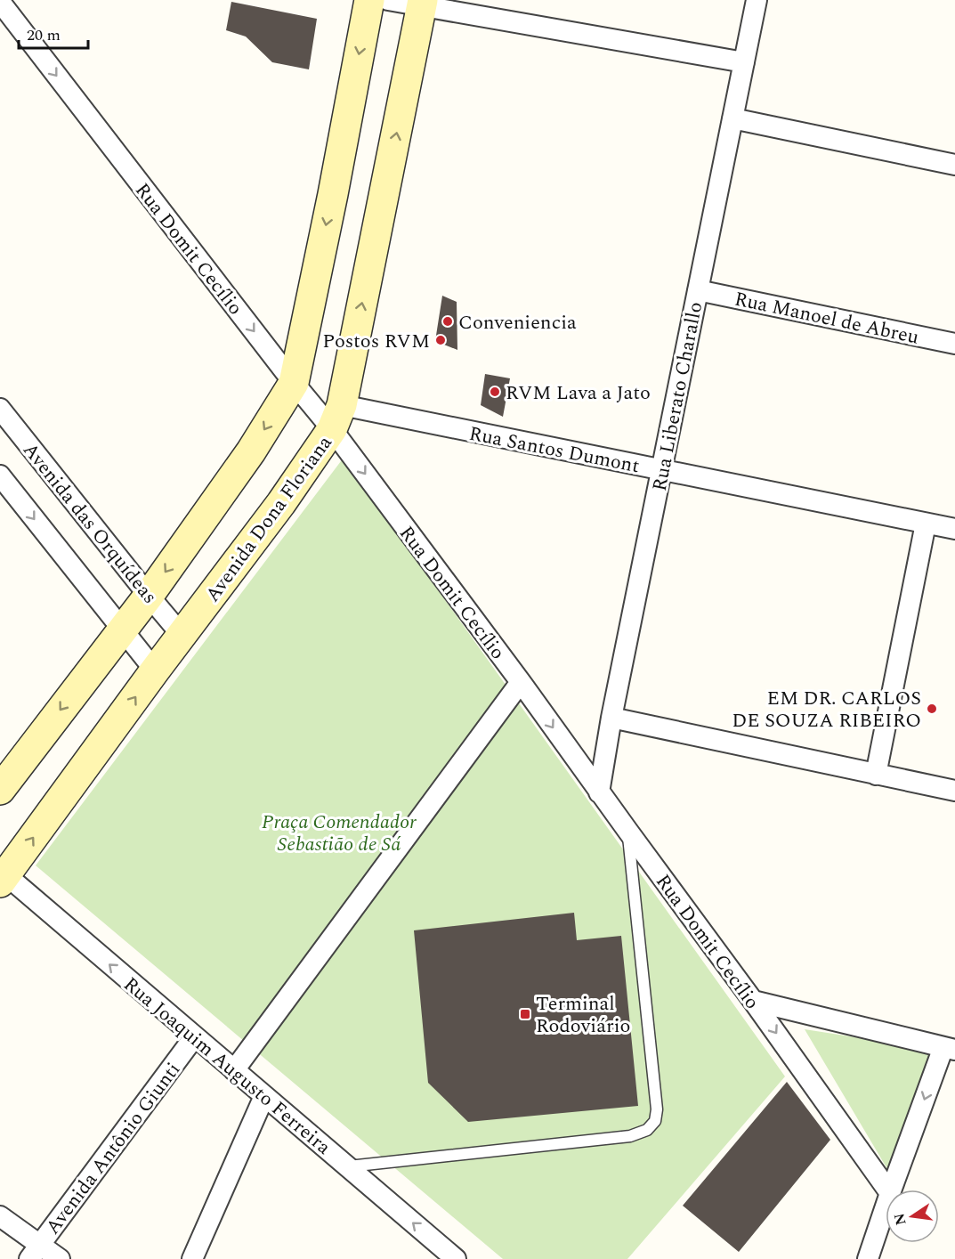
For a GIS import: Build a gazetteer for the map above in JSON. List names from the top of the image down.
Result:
{
  "streets": {
    "main road": ["Avenida Dona Floriana"],
    "street": [
      "Rua Domit Cecílio",
      "Rua Manoel de Abreu",
      "Rua Liberato Charallo",
      "Rua Santos Dumont",
      "Avenida das Orquídeas",
      "Rua Joaquim Augusto Ferreira",
      "Avenida Antônio Giunti"
    ]
  },
  "crossings": [
    ["Rua Domit Cecílio", "Rua Liberato Charallo"],
    ["Rua Domit Cecílio", "Rua Santos Dumont"],
    ["Rua Domit Cecílio", "Avenida Dona Floriana"],
    ["Rua Manoel de Abreu", "Rua Liberato Charallo"],
    ["Rua Liberato Charallo", "Rua Santos Dumont"],
    ["Rua Santos Dumont", "Avenida Dona Floriana"],
    ["Avenida Dona Floriana", "Avenida das Orquídeas"],
    ["Avenida Dona Floriana", "Rua Joaquim Augusto Ferreira"],
    ["Rua Joaquim Augusto Ferreira", "Avenida Antônio Giunti"]
  ],
  "one_way": ["Rua Domit Cecílio", "Rua Joaquim Augusto Ferreira"],
  "parks": ["Praça Comendador Sebastião de Sá"],
  "places": {
    "other": [
      "Conveniencia",
      "Postos RVM",
      "RVM Lava a Jato",
      "EM DR. CARLOS DE SOUZA RIBEIRO"
    ],
    "transit": ["Terminal Rodoviário"]
  },
  "scale_bar": "20 m",
  "north": "left"
}
